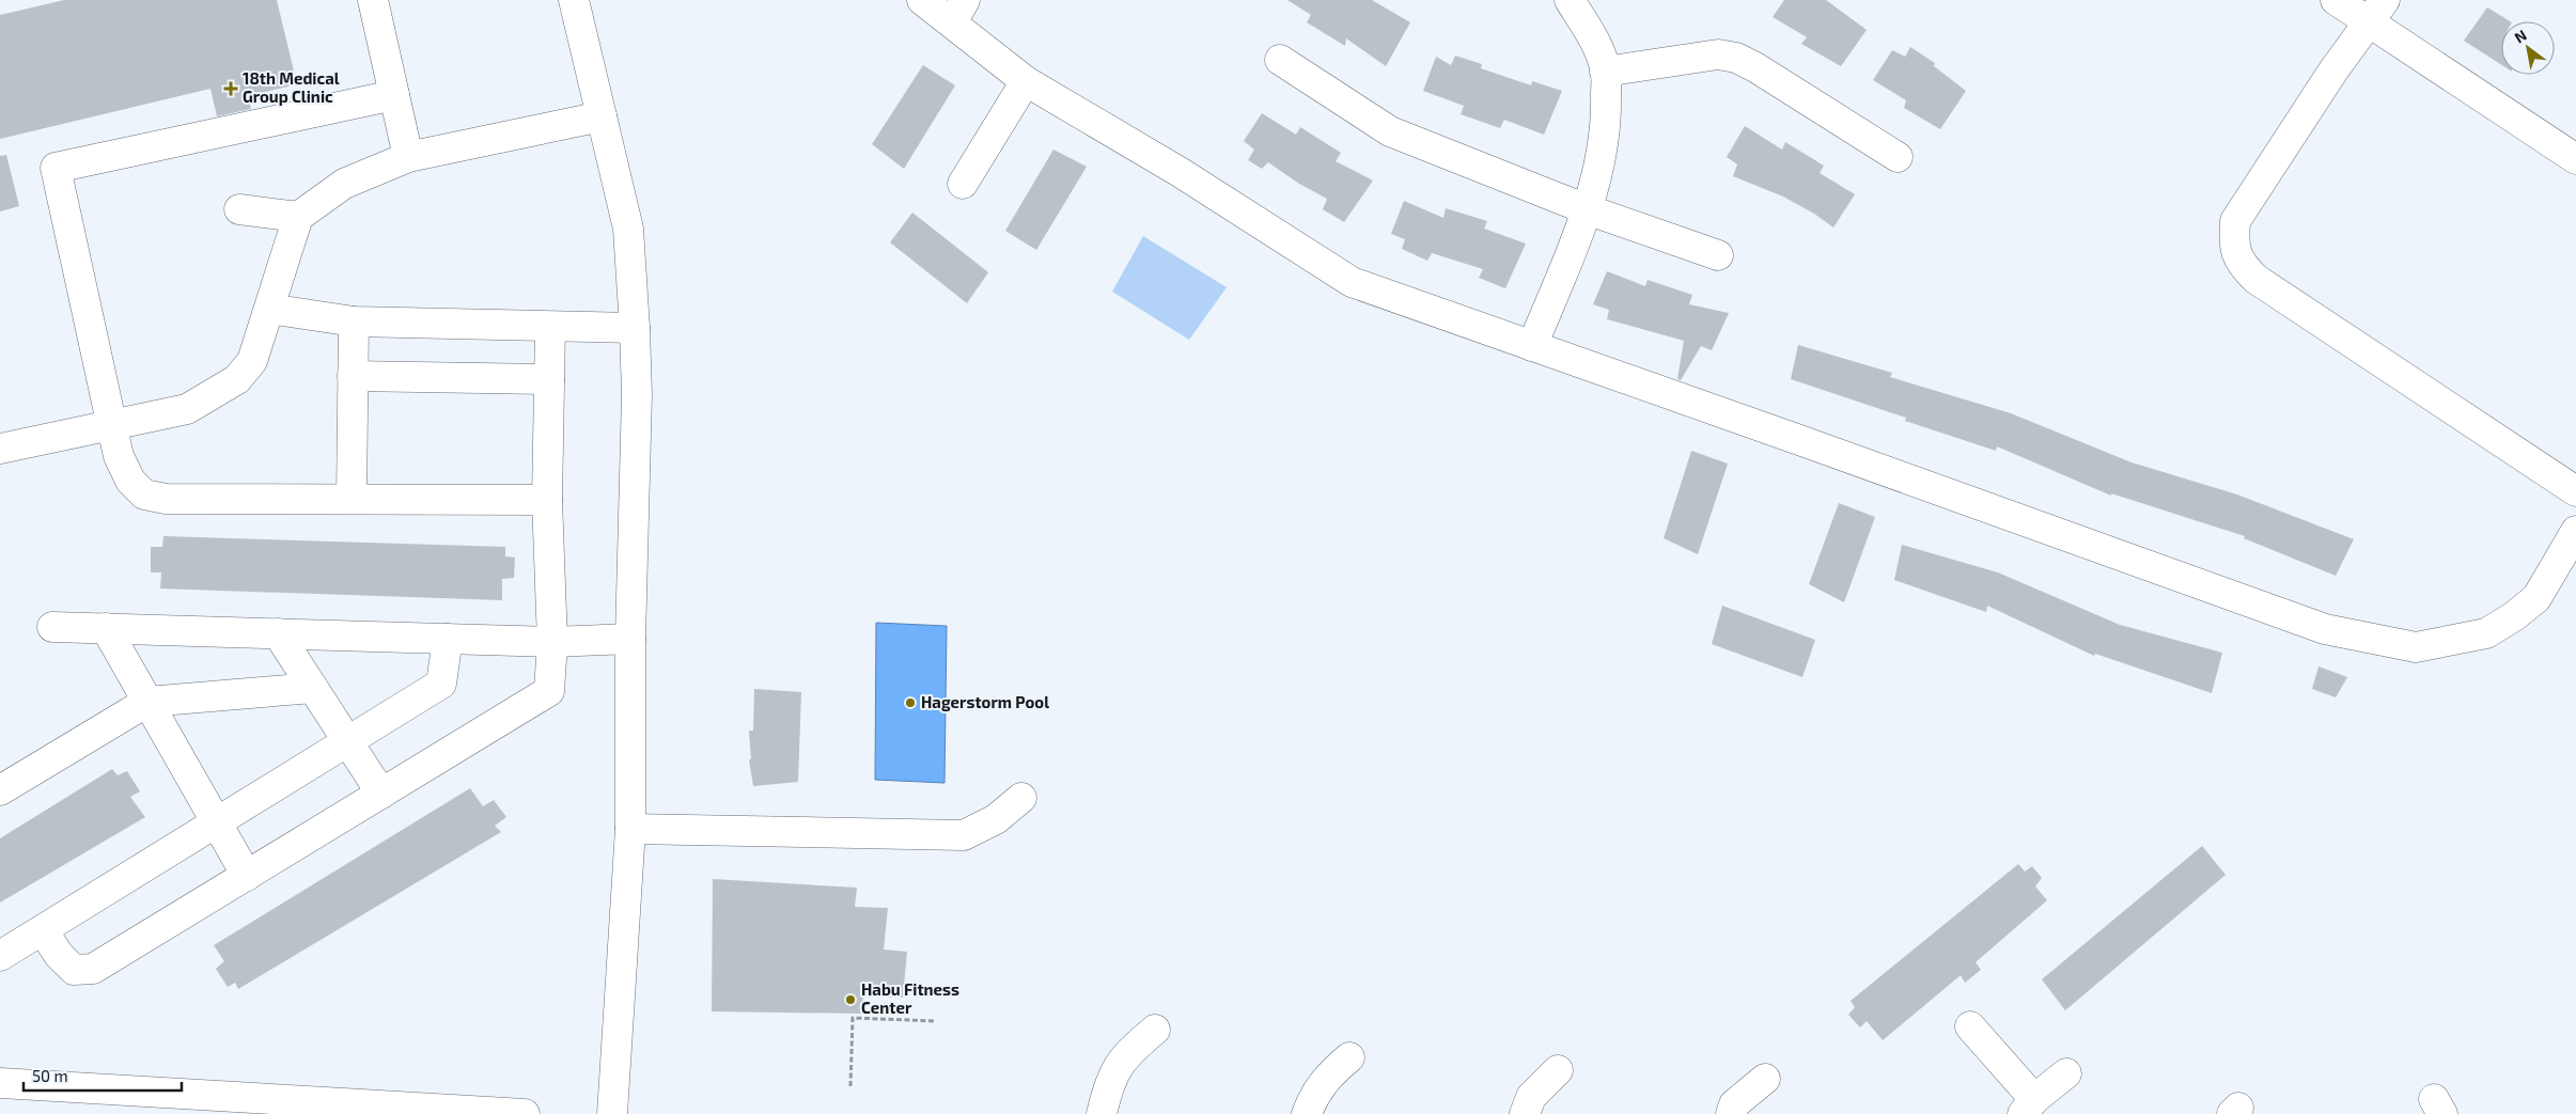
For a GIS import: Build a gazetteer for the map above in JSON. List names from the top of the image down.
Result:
{
  "places": {
    "health": ["18th Medical Group Clinic"],
    "other": ["Hagerstorm Pool", "Habu Fitness Center"]
  },
  "scale_bar": "50 m",
  "north": "top left"
}
